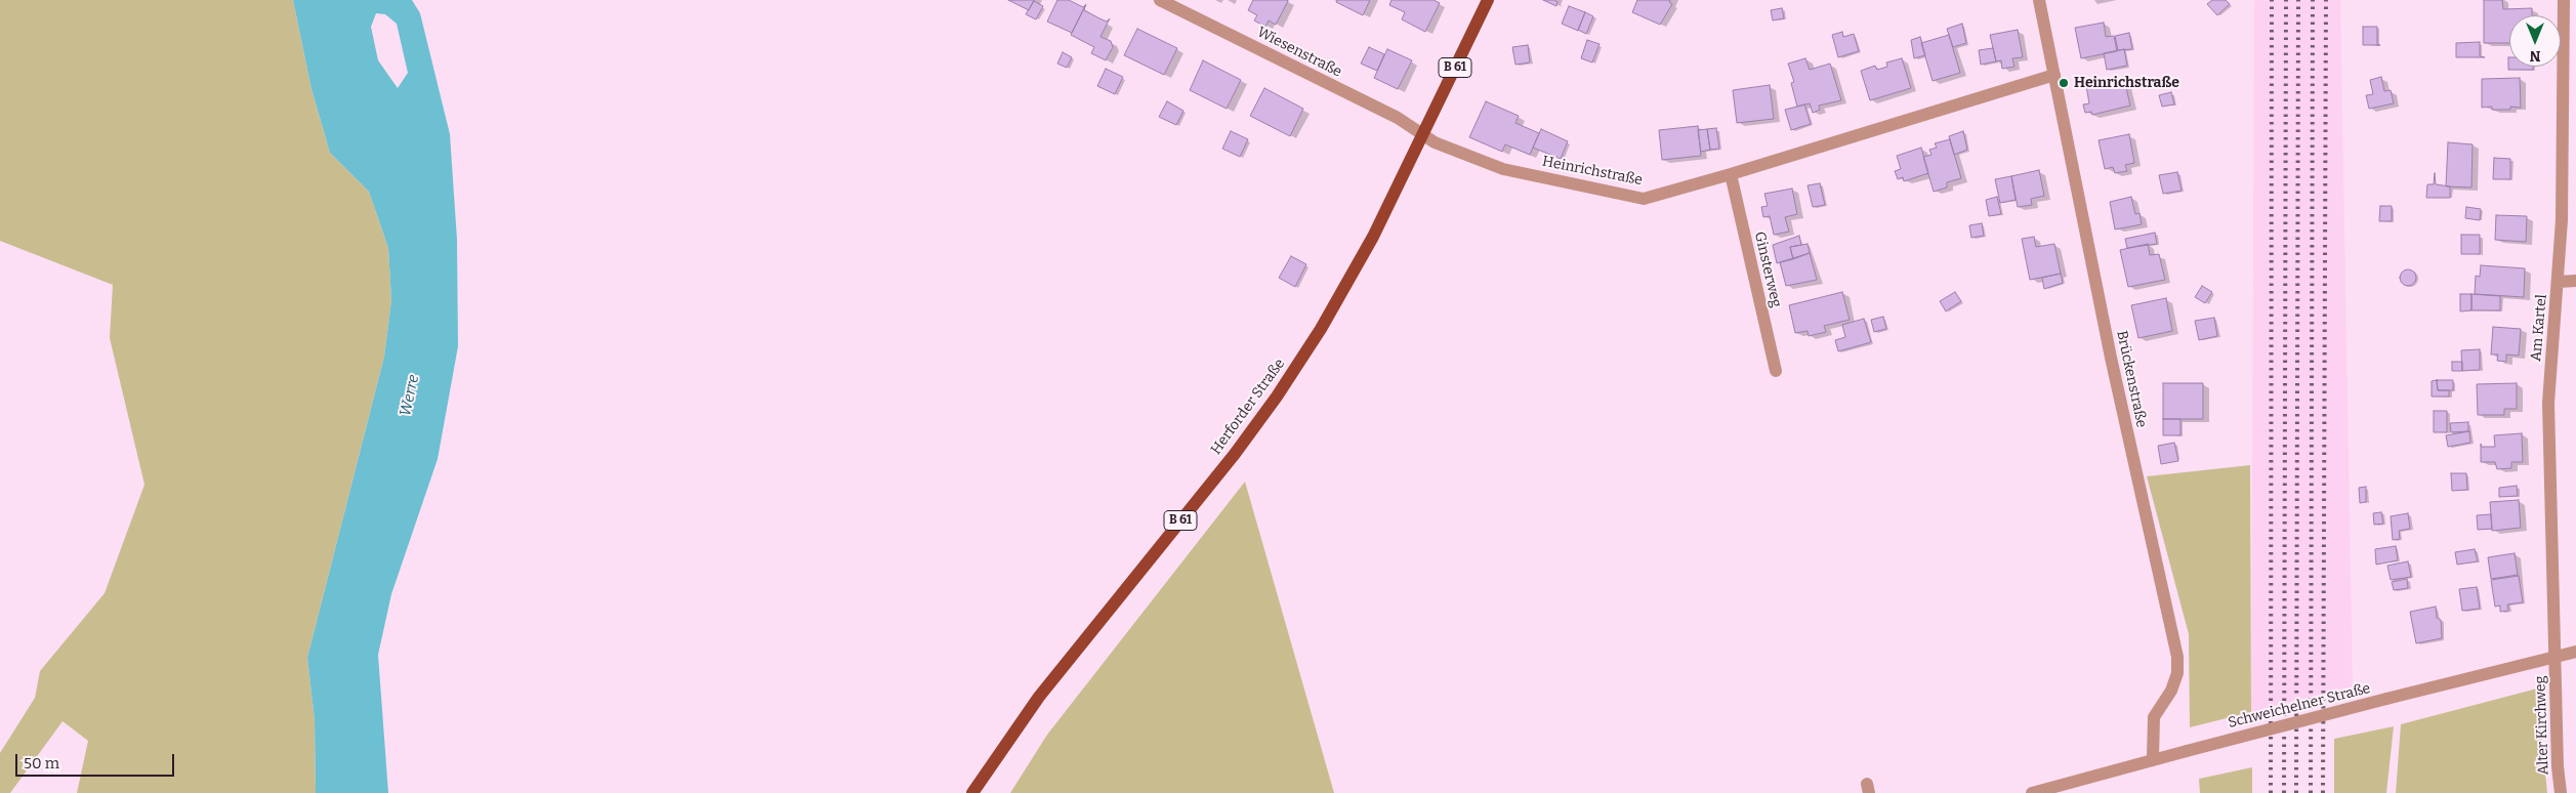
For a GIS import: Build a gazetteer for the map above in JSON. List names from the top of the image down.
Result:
{
  "streets": {
    "main road": ["B 61", "Herforder Straße"],
    "street": [
      "Wiesenstraße",
      "Heinrichstraße",
      "Ginsterweg",
      "Am Kartel",
      "Brückenstraße",
      "Schweichelner Straße",
      "Alter Kirchweg"
    ]
  },
  "crossings": [
    ["Wiesenstraße", "Heinrichstraße"],
    ["Wiesenstraße", "Herforder Straße"],
    ["Heinrichstraße", "Ginsterweg"],
    ["Heinrichstraße", "Brückenstraße"],
    ["Heinrichstraße", "Herforder Straße"],
    ["Am Kartel", "Schweichelner Straße"],
    ["Am Kartel", "Alter Kirchweg"],
    ["Brückenstraße", "Schweichelner Straße"],
    ["Schweichelner Straße", "Alter Kirchweg"]
  ],
  "water": ["Werre"],
  "places": ["Heinrichstraße"],
  "scale_bar": "50 m",
  "north": "bottom"
}
